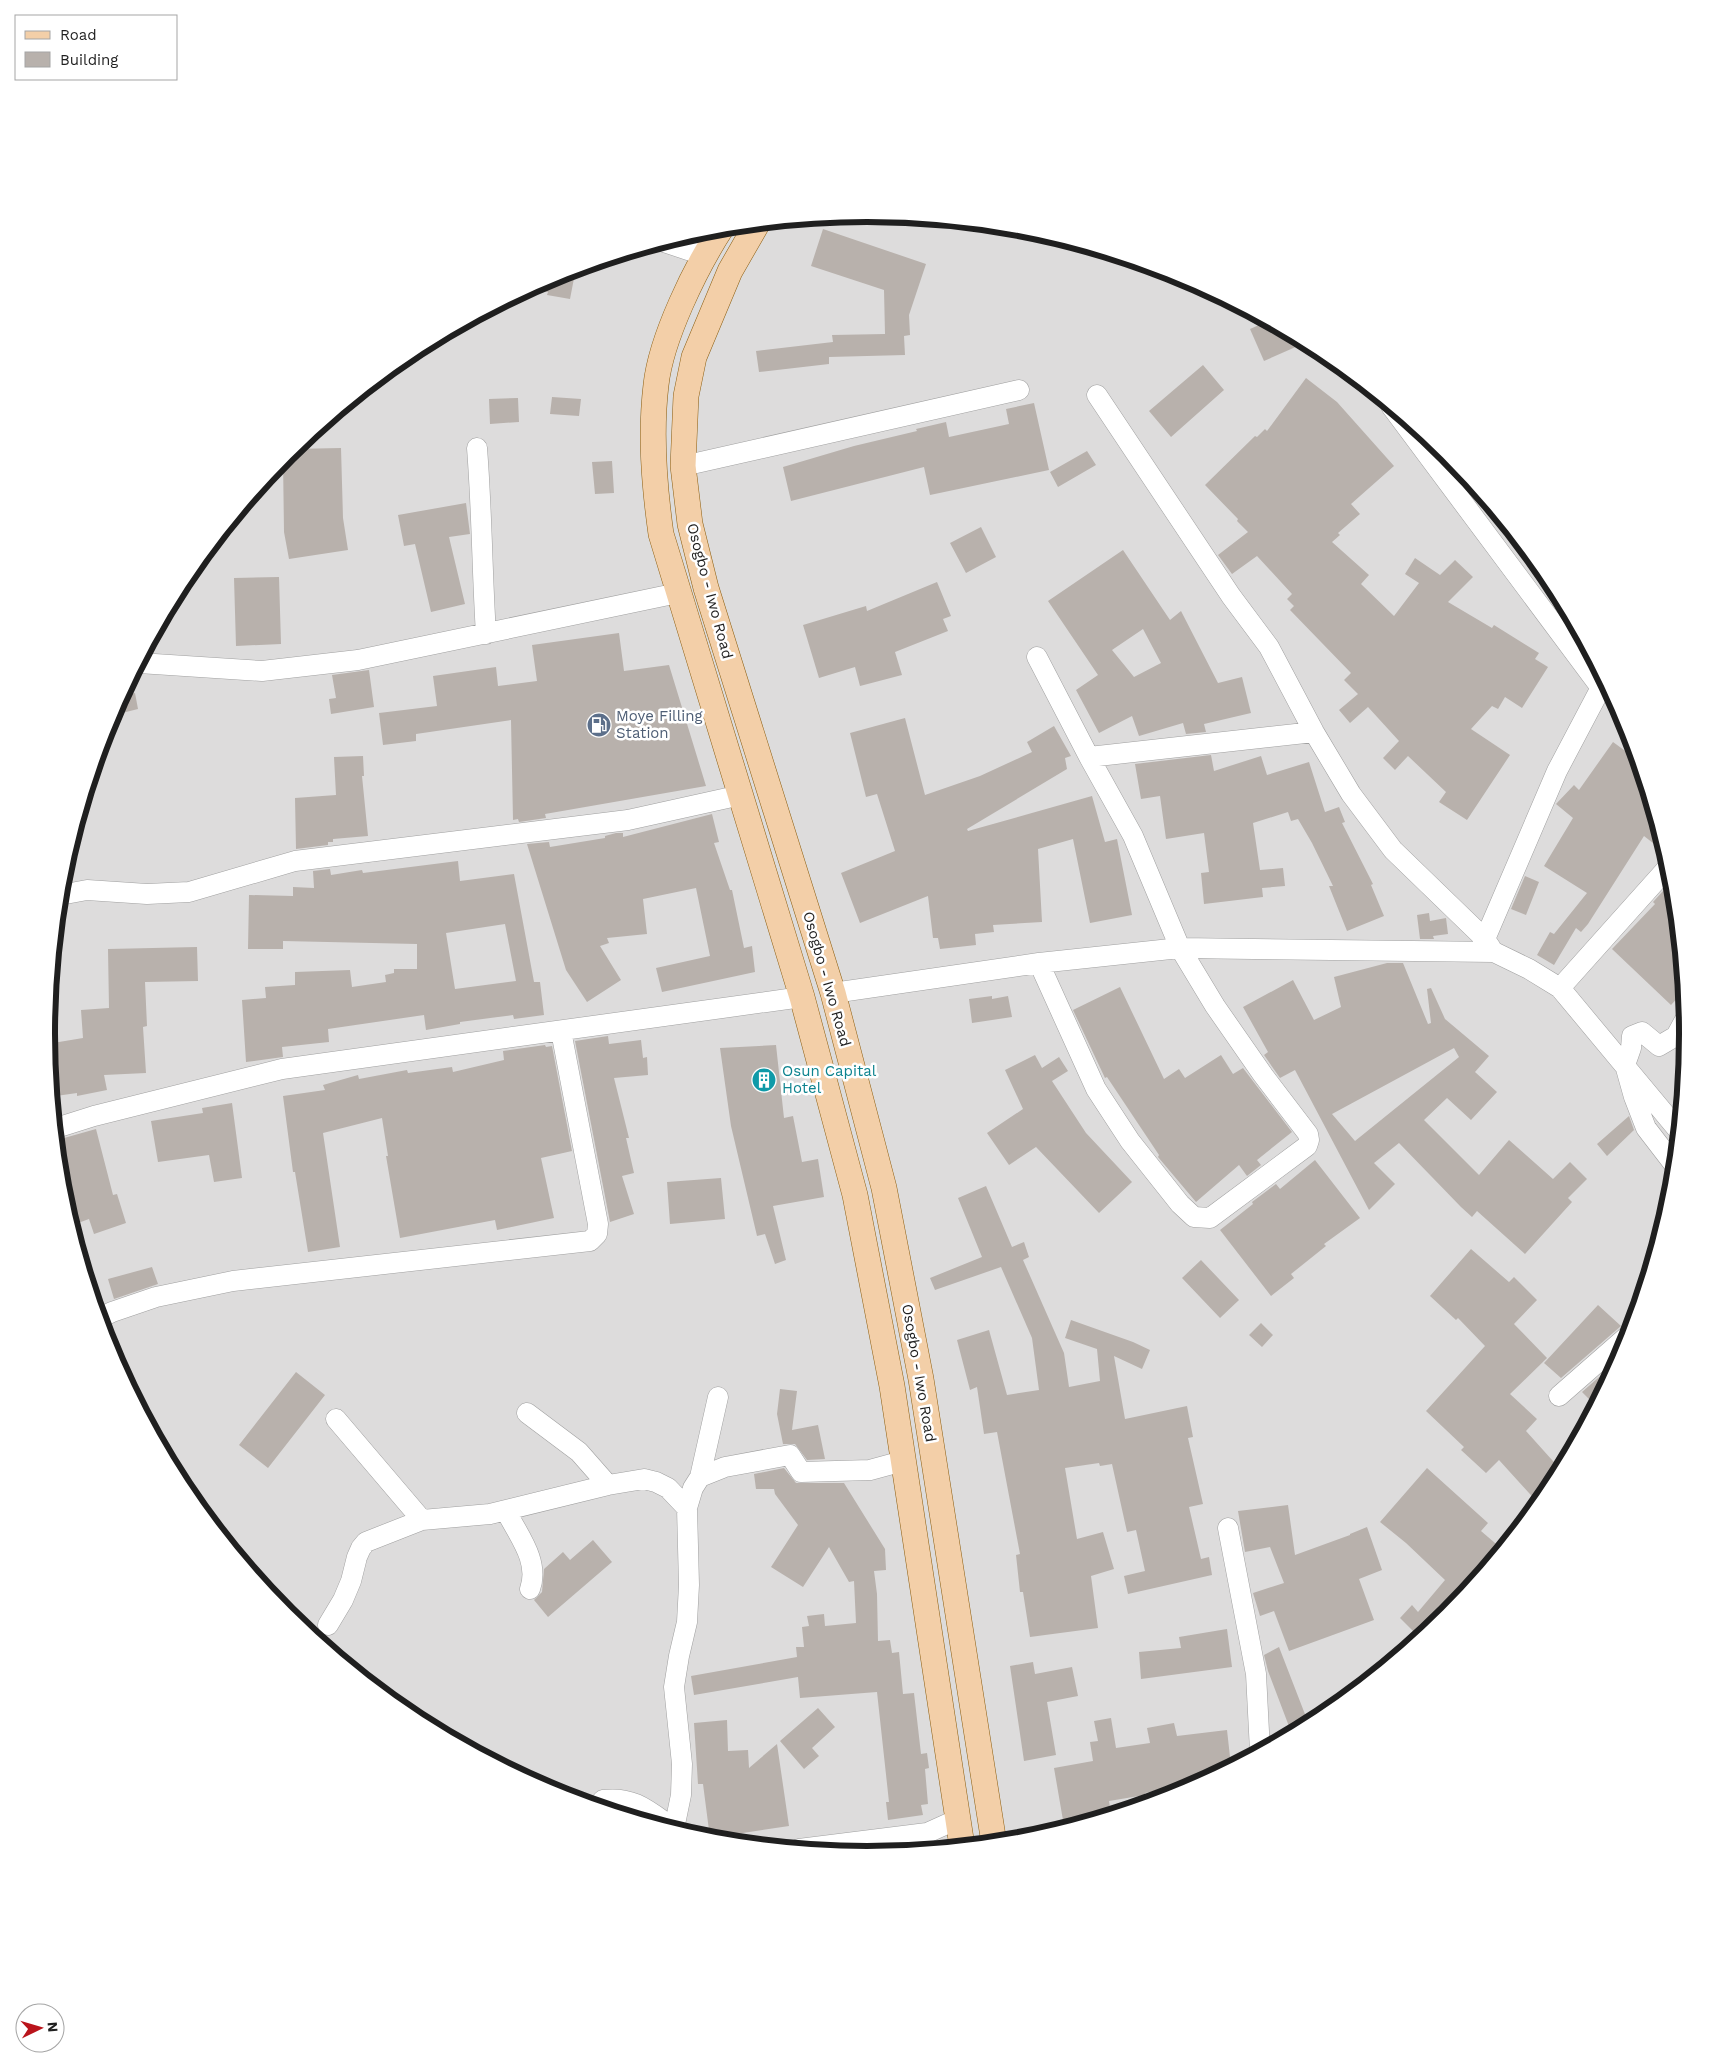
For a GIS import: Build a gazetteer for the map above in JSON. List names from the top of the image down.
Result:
{
  "streets": {
    "main road": ["Osogbo - Iwo Road"]
  },
  "places": {
    "fuel station": ["Moye Filling Station"],
    "building": ["Osun Capital Hotel"]
  },
  "legend": ["Road", "Building"],
  "north": "right"
}
